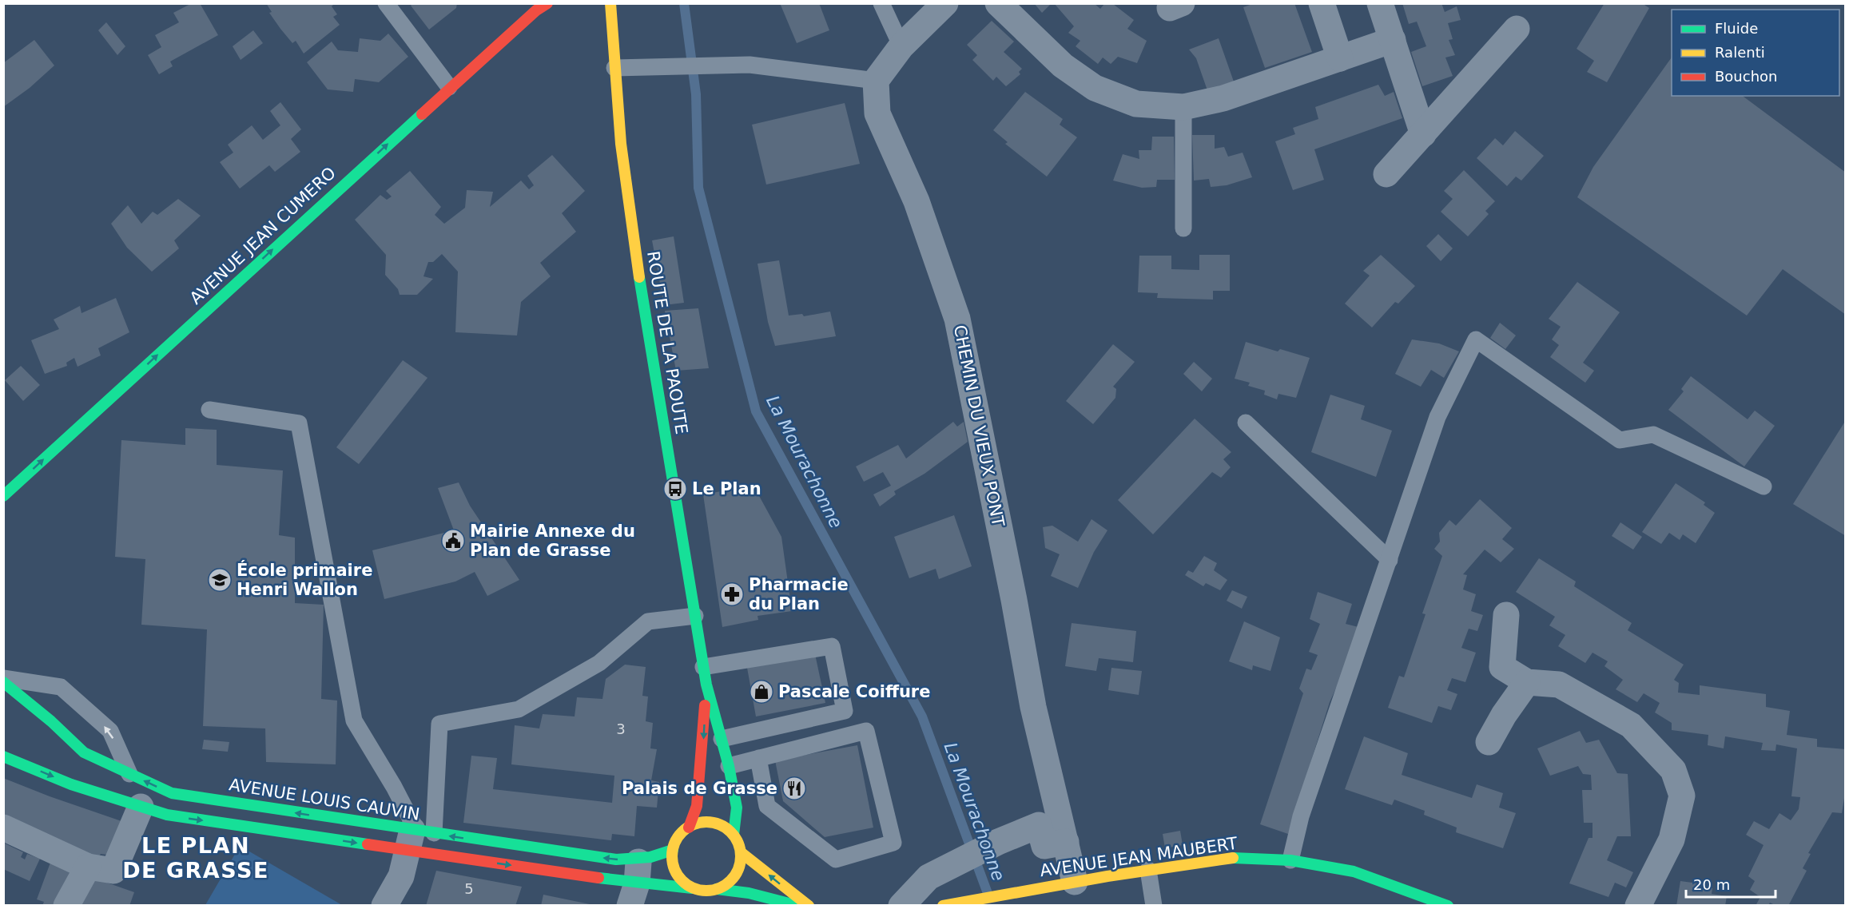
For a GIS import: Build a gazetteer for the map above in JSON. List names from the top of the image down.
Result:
{
  "streets": {
    "street": [
      "AVENUE JEAN CUMERO",
      "ROUTE DE LA PAOUTE",
      "CHEMIN DU VIEUX PONT",
      "AVENUE LOUIS CAUVIN",
      "AVENUE JEAN MAUBERT"
    ]
  },
  "crossings": [
    ["ROUTE DE LA PAOUTE", "AVENUE LOUIS CAUVIN"],
    ["CHEMIN DU VIEUX PONT", "AVENUE JEAN MAUBERT"]
  ],
  "one_way": ["AVENUE JEAN CUMERO"],
  "districts": ["LE PLAN DE GRASSE"],
  "water": ["La Mourachonne"],
  "places": {
    "bus stop": ["Le Plan"],
    "public building": ["Mairie Annexe du Plan de Grasse"],
    "school or university": ["École primaire Henri Wallon"],
    "pharmacy": ["Pharmacie du Plan"],
    "shop": ["Pascale Coiffure"],
    "restaurant": ["Palais de Grasse"]
  },
  "house_numbers": ["3", "5"],
  "legend": ["Fluide", "Ralenti", "Bouchon"],
  "scale_bar": "20 m"
}
